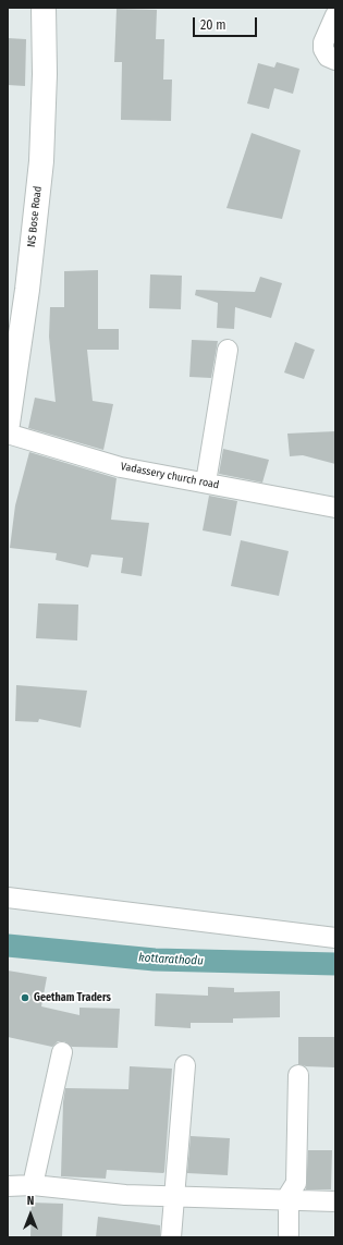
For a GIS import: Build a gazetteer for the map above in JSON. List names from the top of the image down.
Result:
{
  "streets": {
    "main road": ["NS Bose Road"],
    "street": ["Vadassery church road"]
  },
  "water": ["kottarathodu"],
  "places": ["Geetham Traders"],
  "scale_bar": "20 m",
  "north": "top"
}
